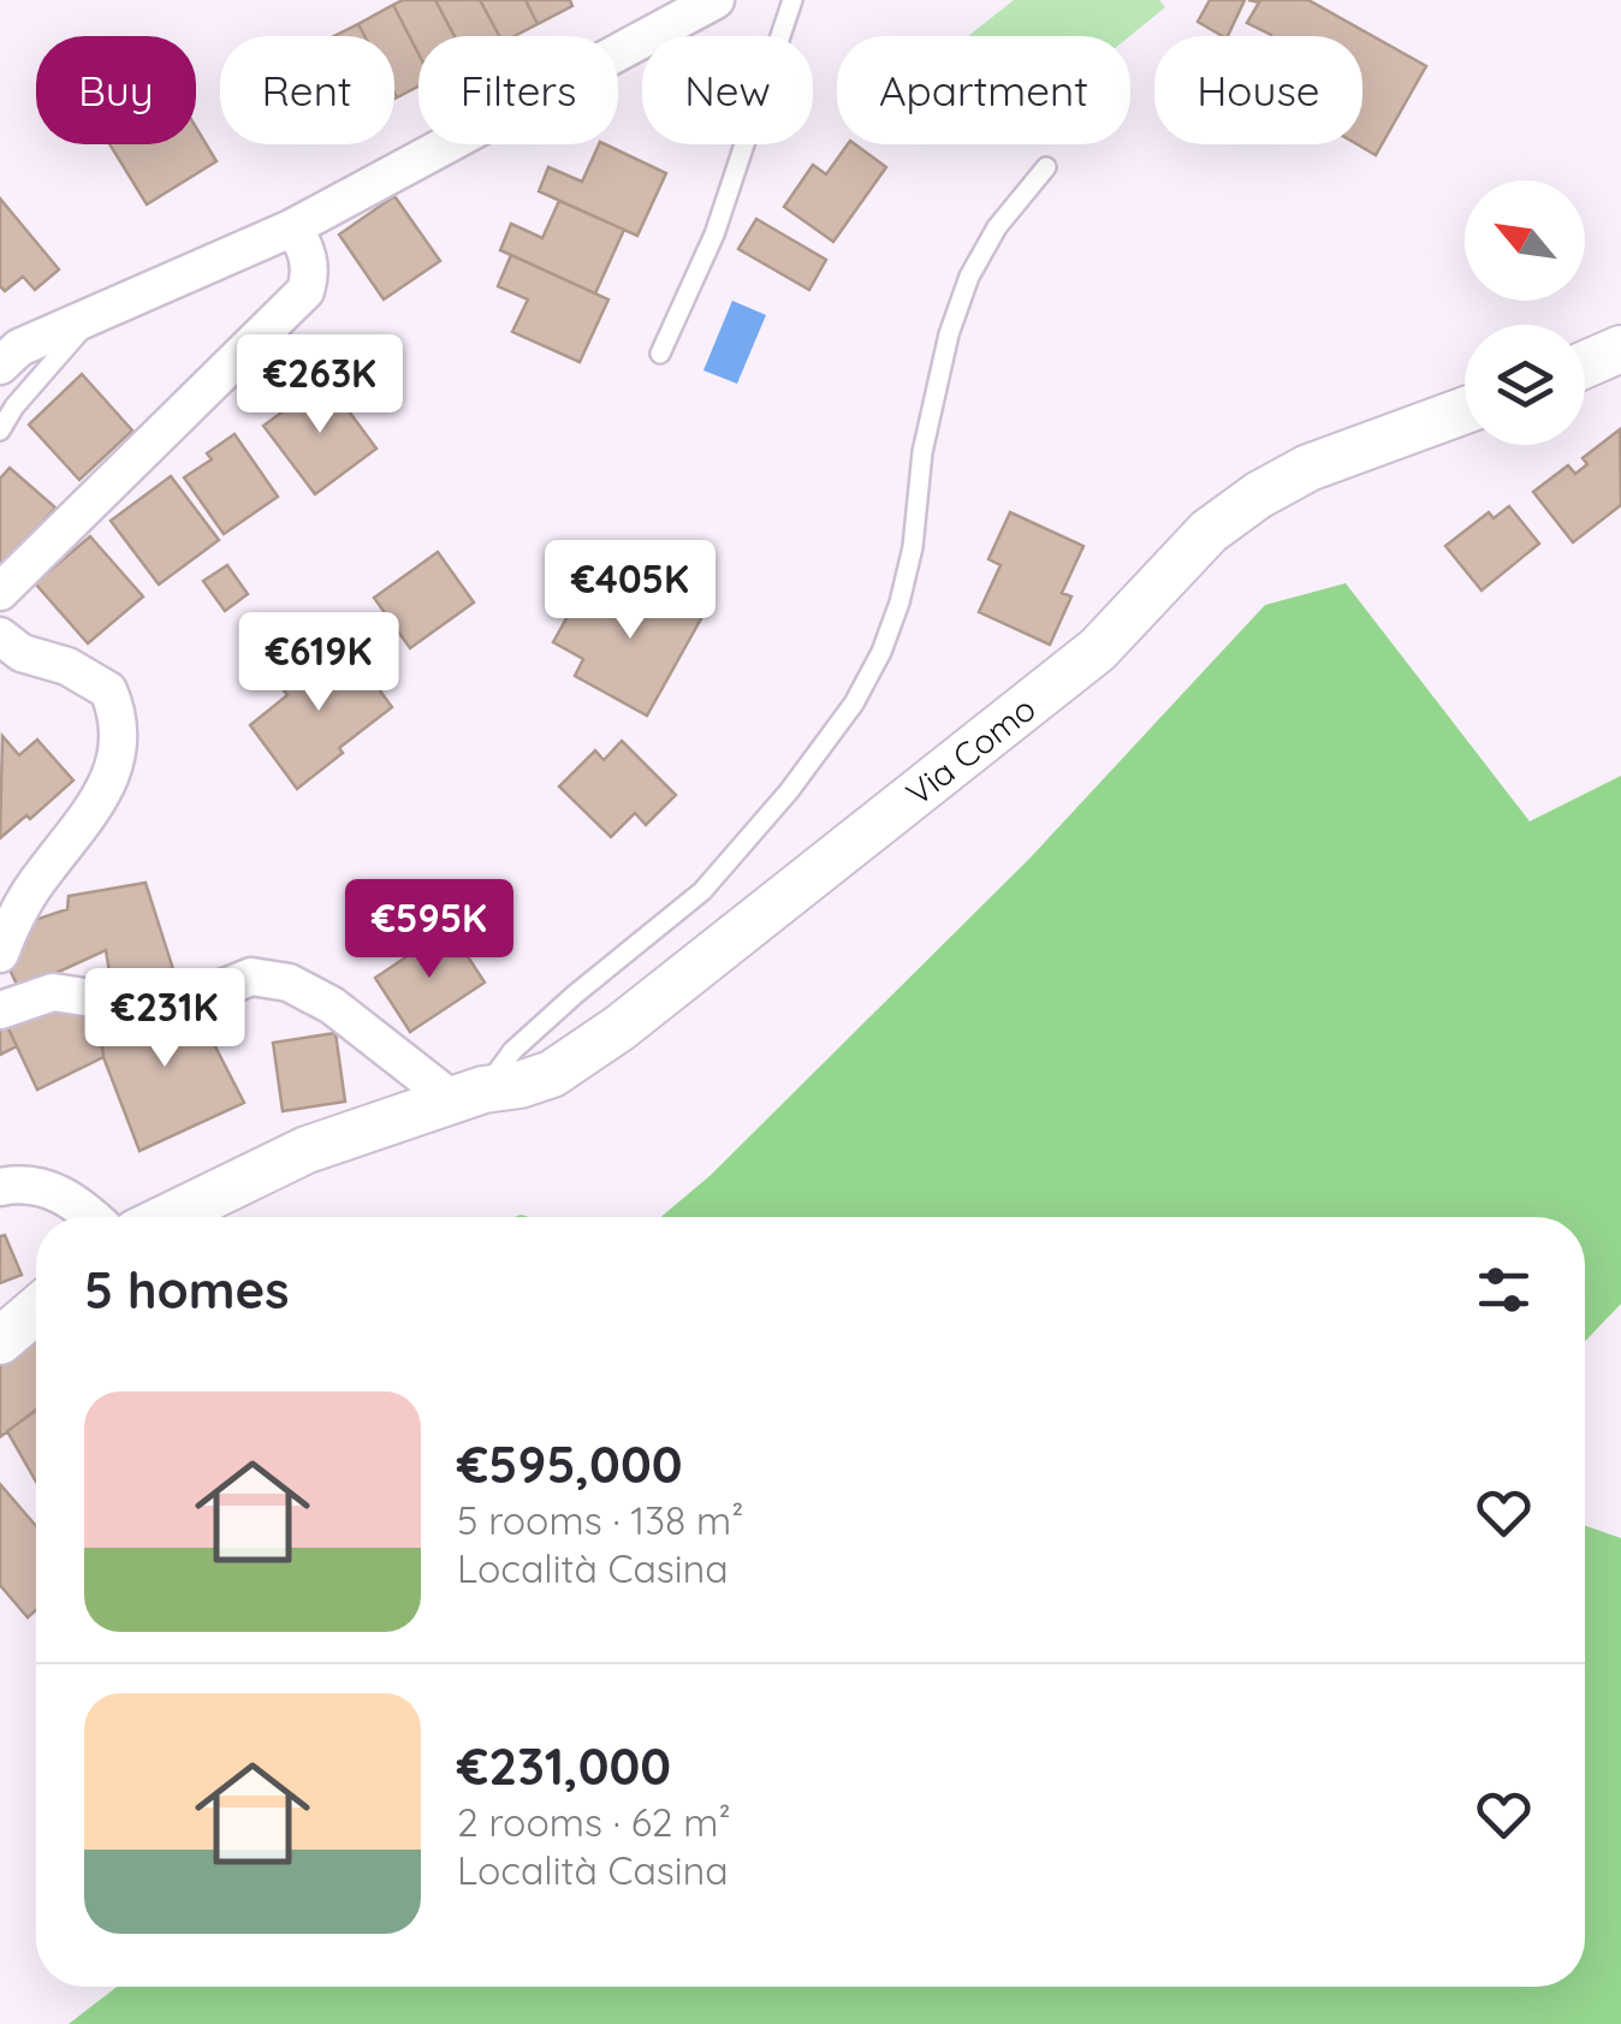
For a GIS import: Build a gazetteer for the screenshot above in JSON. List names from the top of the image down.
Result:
{
  "streets": {
    "street": ["Via Como"]
  },
  "north": "top left",
  "page": {
    "chip": [
      "Buy",
      "Rent",
      "Filters",
      "New",
      "Apartment",
      "House"
    ],
    "price": [
      "€263K",
      "€405K",
      "€619K",
      "€595K",
      "€231K"
    ],
    "heading": "5 homes",
    "list": [
      {
        "name": "€595,000",
        "note": "5 rooms · 138 m² · Località Casina"
      },
      {
        "name": "€231,000",
        "note": "2 rooms · 62 m² · Località Casina"
      }
    ]
  }
}
